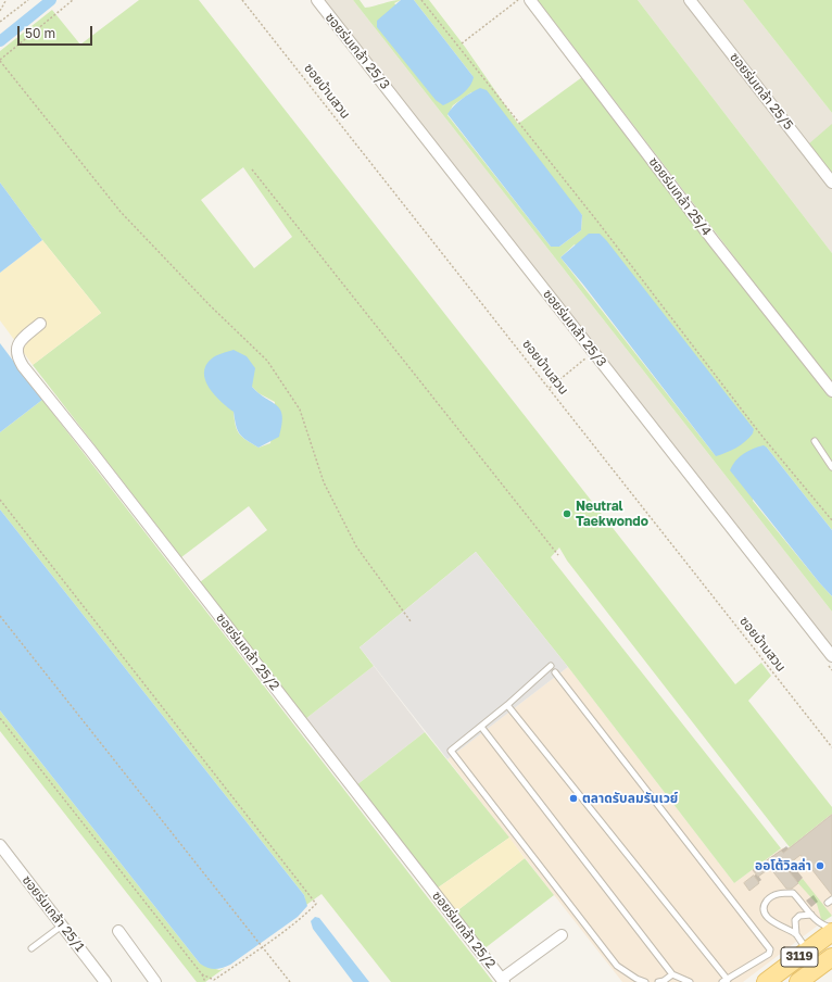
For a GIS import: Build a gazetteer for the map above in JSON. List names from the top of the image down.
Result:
{
  "streets": {
    "main road": ["3119"],
    "street": [
      "ซอยร่มเกล้า 25/3",
      "ซอยร่มเกล้า 25/5",
      "ซอยร่มเกล้า 25/4",
      "ซอยร่มเกล้า 25/2",
      "ซอยร่มเกล้า 25/1"
    ],
    "path": ["ซอยบ้านสวน"]
  },
  "places": ["Neutral Taekwondo", "ตลาดรับลมรันเวย์", "ออโต้วิลล่า"],
  "scale_bar": "50 m"
}
